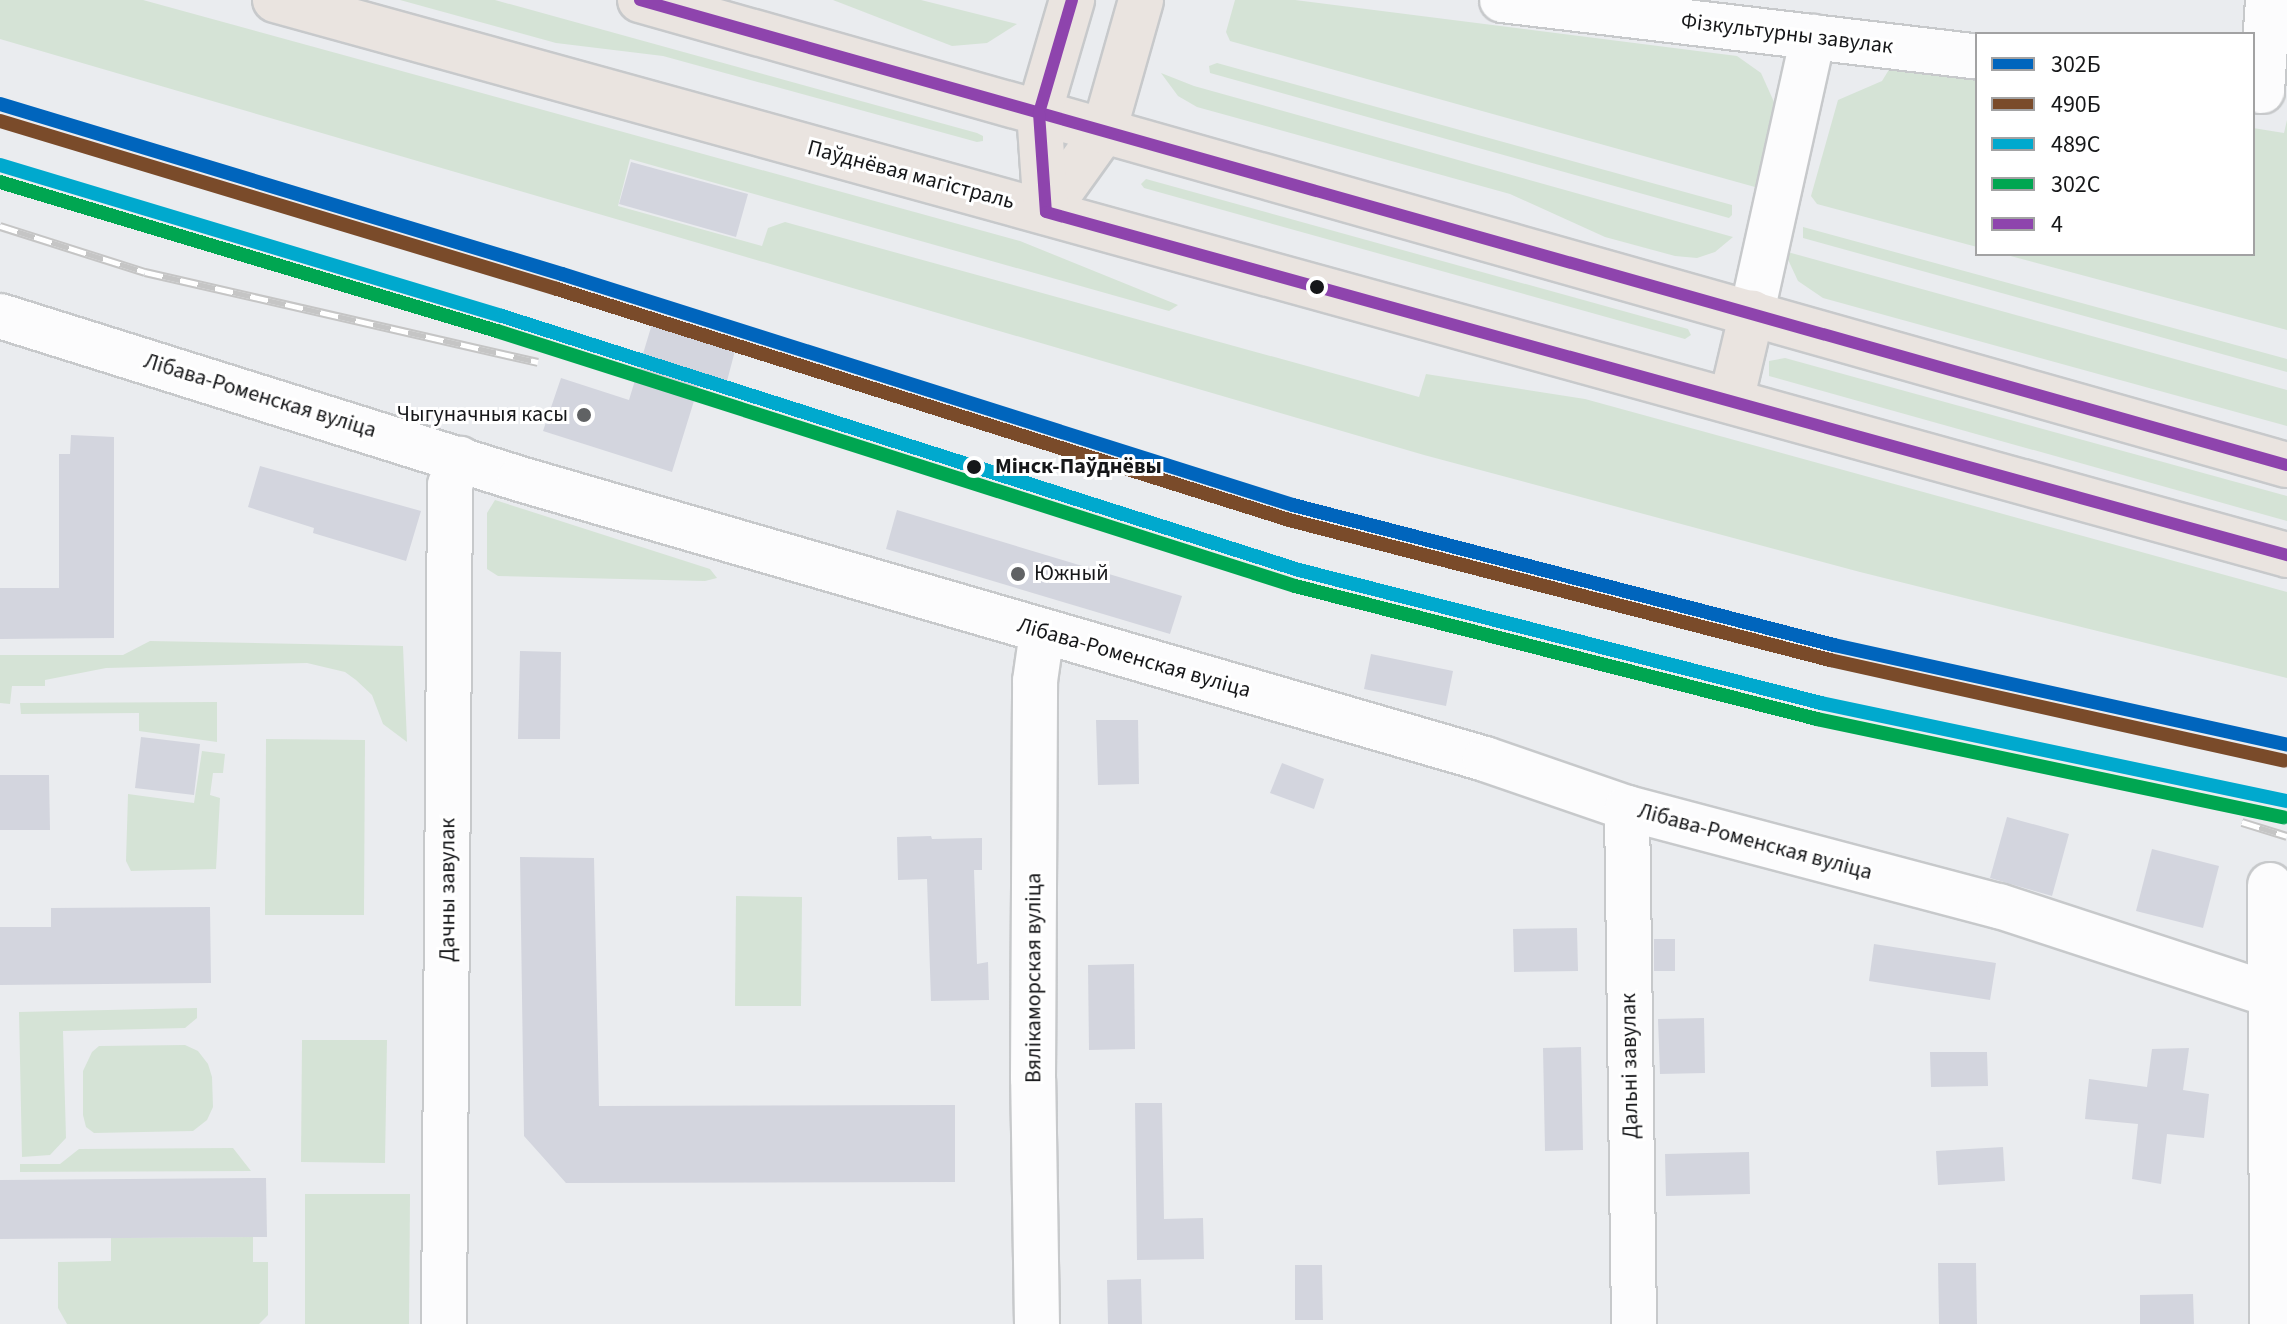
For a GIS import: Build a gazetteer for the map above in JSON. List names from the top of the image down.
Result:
{
  "streets": {
    "main road": ["Паўднёвая магістраль"],
    "street": [
      "Фізкультурны завулак",
      "Лібава-Роменская вуліца",
      "Дачны завулак",
      "Вялікаморская вуліца",
      "Дальні завулак"
    ]
  },
  "crossings": [
    ["Лібава-Роменская вуліца", "Дачны завулак"],
    ["Лібава-Роменская вуліца", "Вялікаморская вуліца"],
    ["Лібава-Роменская вуліца", "Дальні завулак"]
  ],
  "places": ["Чыгуначныя касы", "Мінск-Паўднёвы", "Южный"],
  "lines": [
    "transit line 4",
    "transit line 302Б",
    "transit line 490Б",
    "transit line 489С",
    "transit line 302С"
  ],
  "legend": [
    "302Б",
    "490Б",
    "489С",
    "302С",
    "4"
  ]
}
